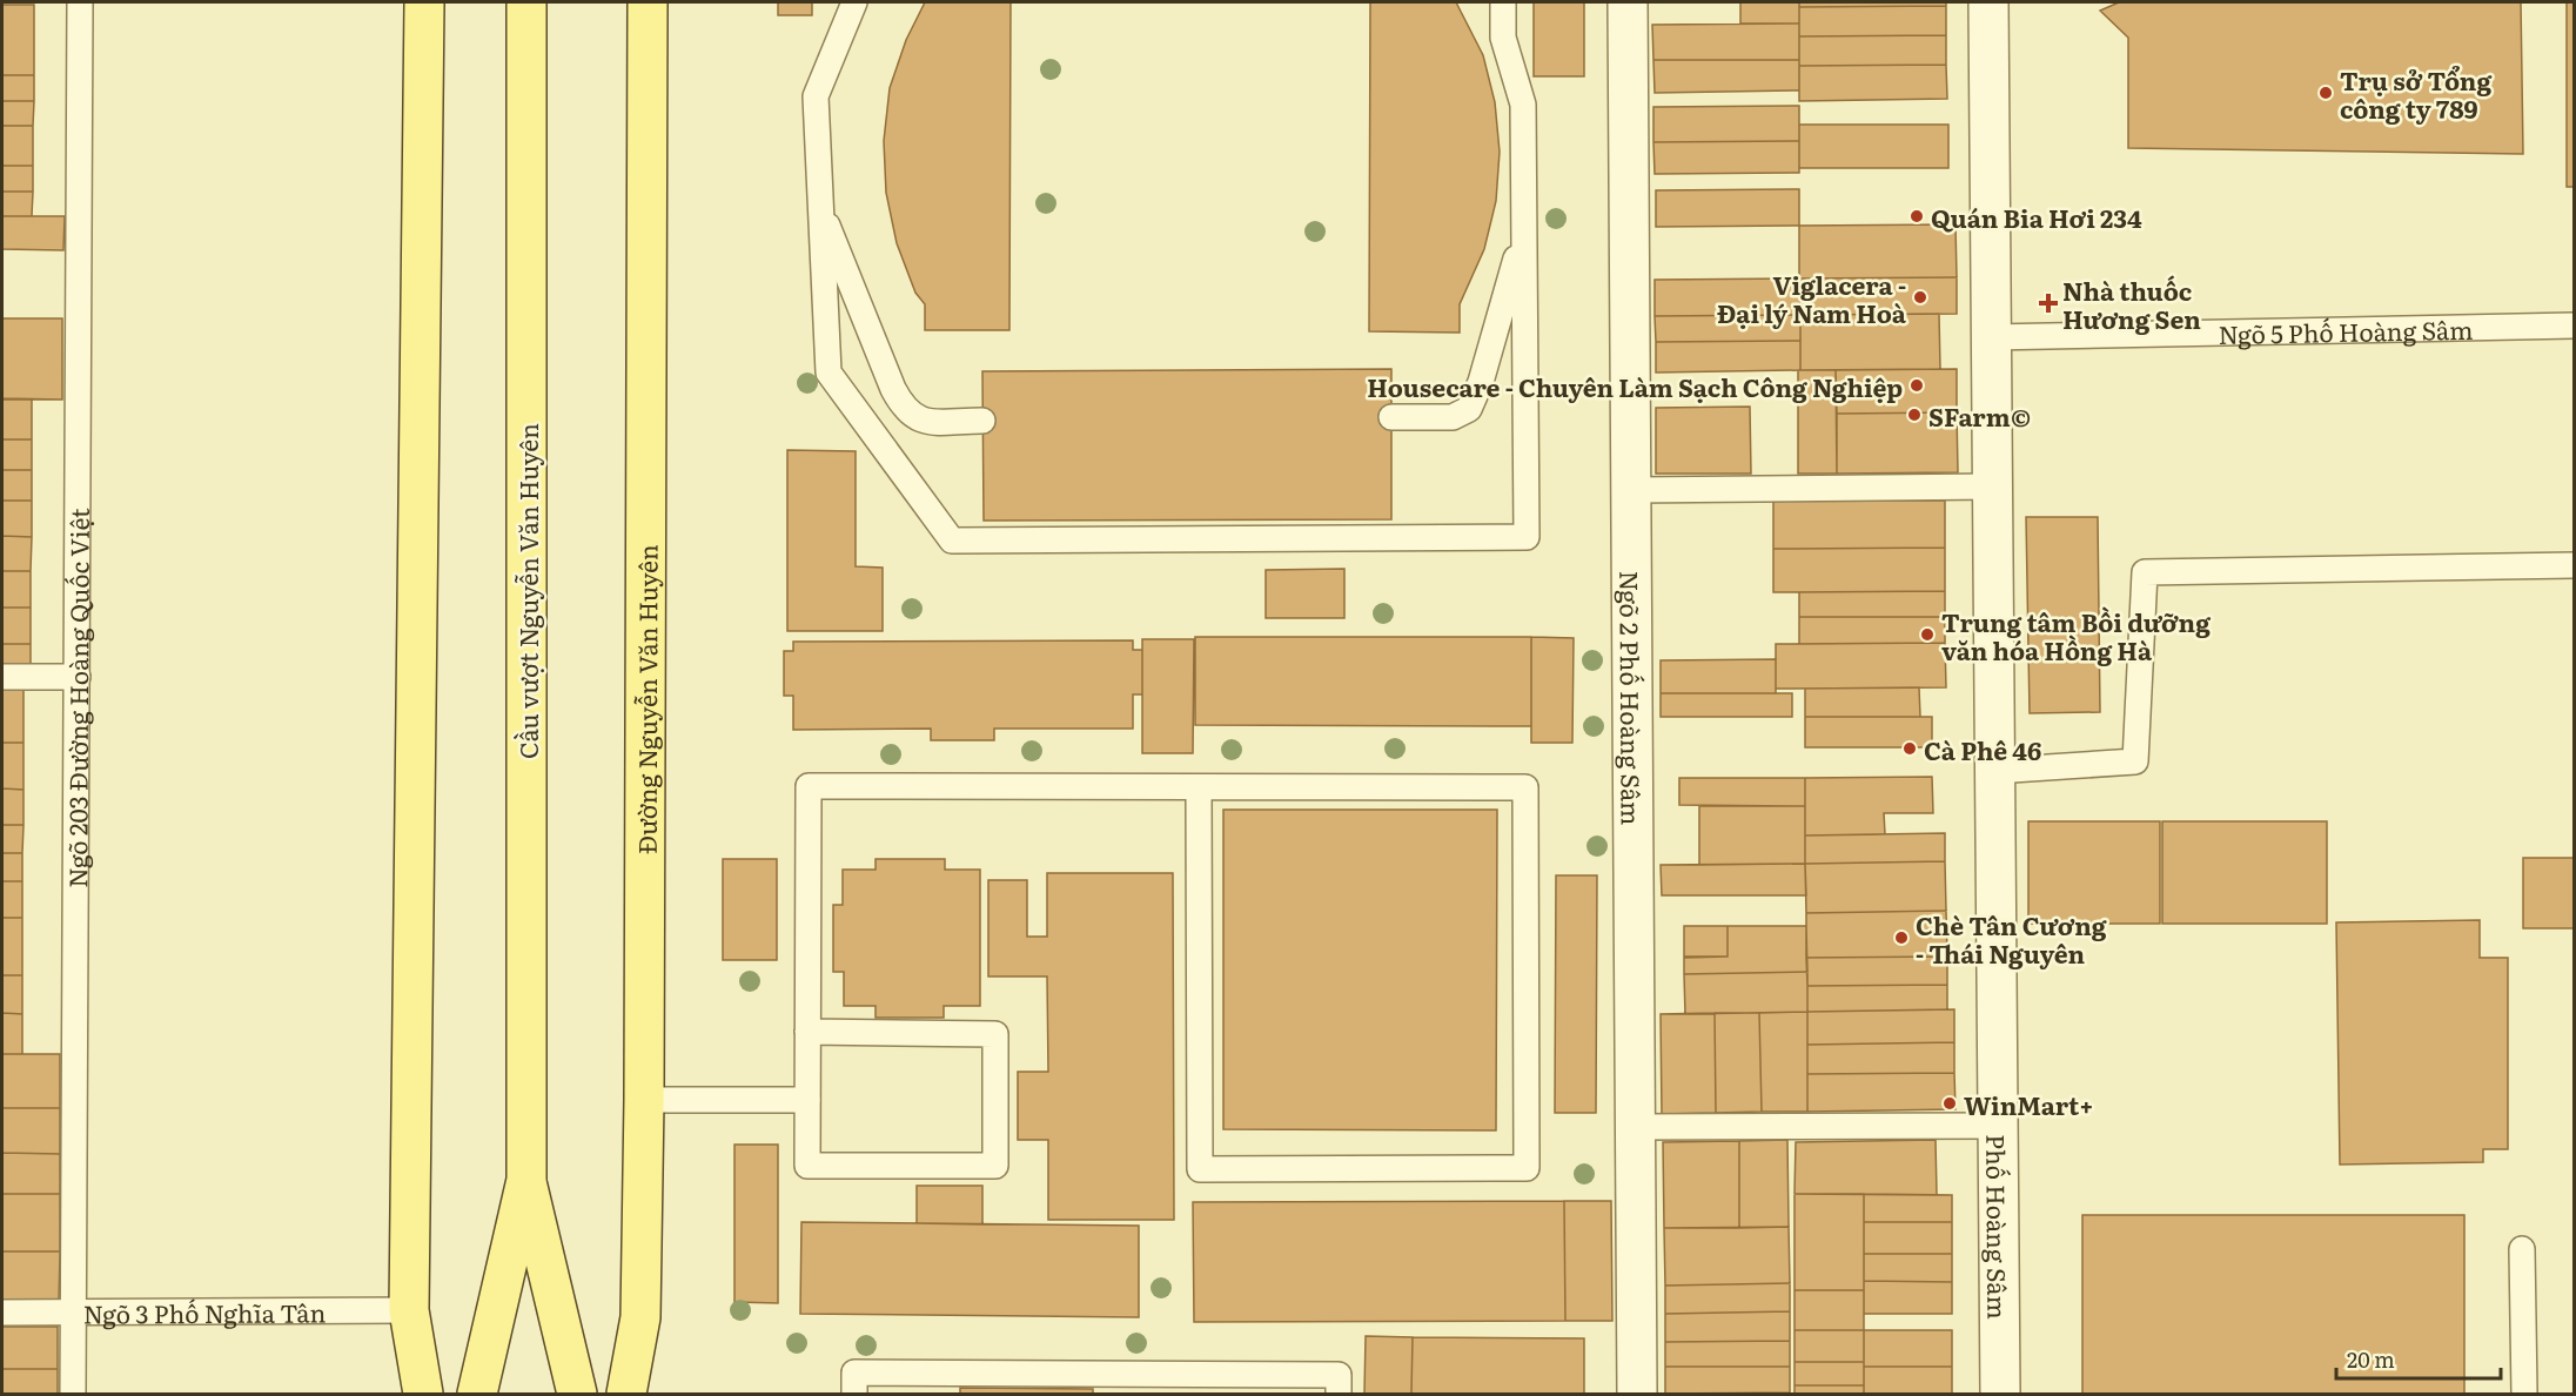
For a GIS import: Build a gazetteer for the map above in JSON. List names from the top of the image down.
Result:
{
  "streets": {
    "main road": ["Cầu vượt Nguyễn Văn Huyên", "Đường Nguyễn Văn Huyên"],
    "street": ["Ngõ 2 Phố Hoàng Sâm", "Phố Hoàng Sâm"],
    "lane": ["Ngõ 5 Phố Hoàng Sâm", "Ngõ 203 Đường Hoàng Quốc Việt", "Ngõ 3 Phố Nghĩa Tân"]
  },
  "crossings": [
    ["Ngõ 5 Phố Hoàng Sâm", "Phố Hoàng Sâm"],
    ["Ngõ 203 Đường Hoàng Quốc Việt", "Ngõ 3 Phố Nghĩa Tân"]
  ],
  "places": {
    "other": [
      "Trụ sở Tổng công ty 789",
      "Quán Bia Hơi 234",
      "Viglacera - Đại lý Nam Hoà",
      "Housecare - Chuyên Làm Sạch Công Nghiệp",
      "SFarm©",
      "Trung tâm Bồi dưỡng văn hóa Hồng Hà",
      "Cà Phê 46",
      "Chè Tân Cương - Thái Nguyên",
      "WinMart+"
    ],
    "health": ["Nhà thuốc Hương Sen"]
  },
  "scale_bar": "20 m"
}
